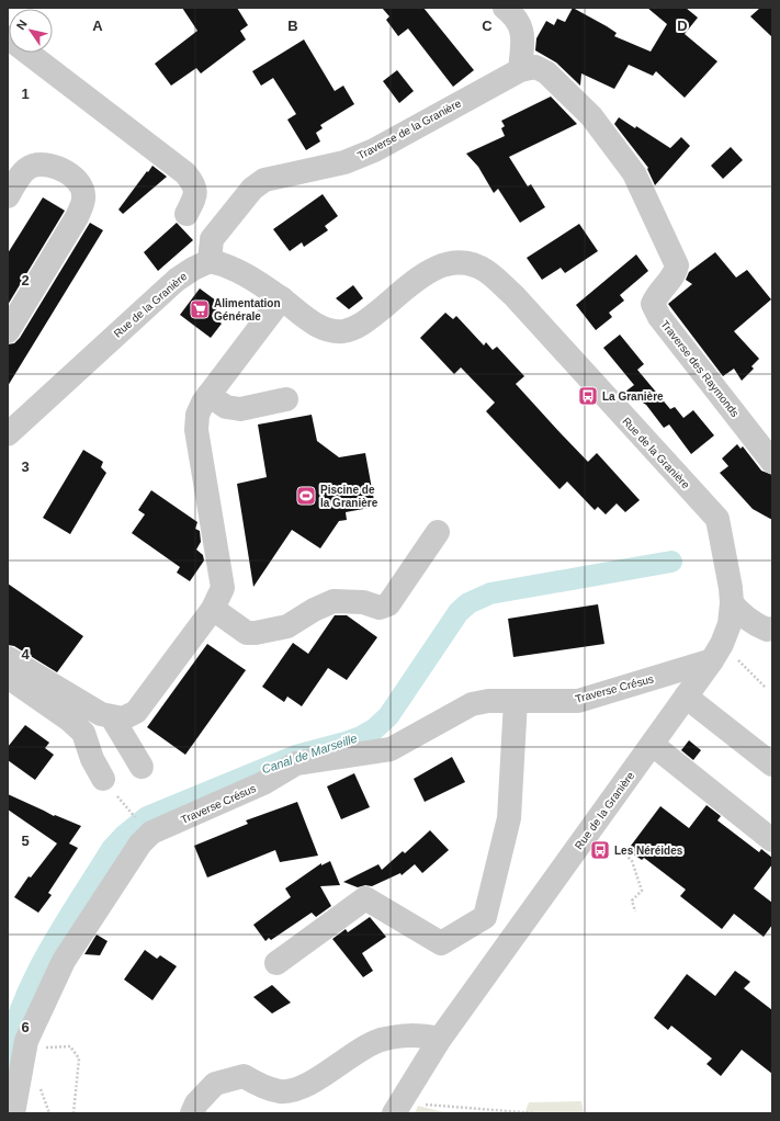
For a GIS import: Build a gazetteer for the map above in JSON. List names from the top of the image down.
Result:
{
  "streets": {
    "street": [
      "Traverse de la Granière",
      "Rue de la Granière",
      "Traverse des Raymonds",
      "Traverse Crésus"
    ]
  },
  "crossings": [
    ["Traverse de la Granière", "Rue de la Granière"],
    ["Traverse de la Granière", "Traverse des Raymonds"],
    ["Rue de la Granière", "Traverse Crésus"]
  ],
  "water": ["Canal de Marseille"],
  "places": {
    "supermarket": ["Alimentation Générale"],
    "bus stop": ["La Granière", "Les Néréides"],
    "sports": ["Piscine de la Granière"]
  },
  "north": "top left",
  "grid": {
    "columns": [
      "A",
      "B",
      "C",
      "D"
    ],
    "rows": [
      "1",
      "2",
      "3",
      "4",
      "5",
      "6"
    ]
  }
}
